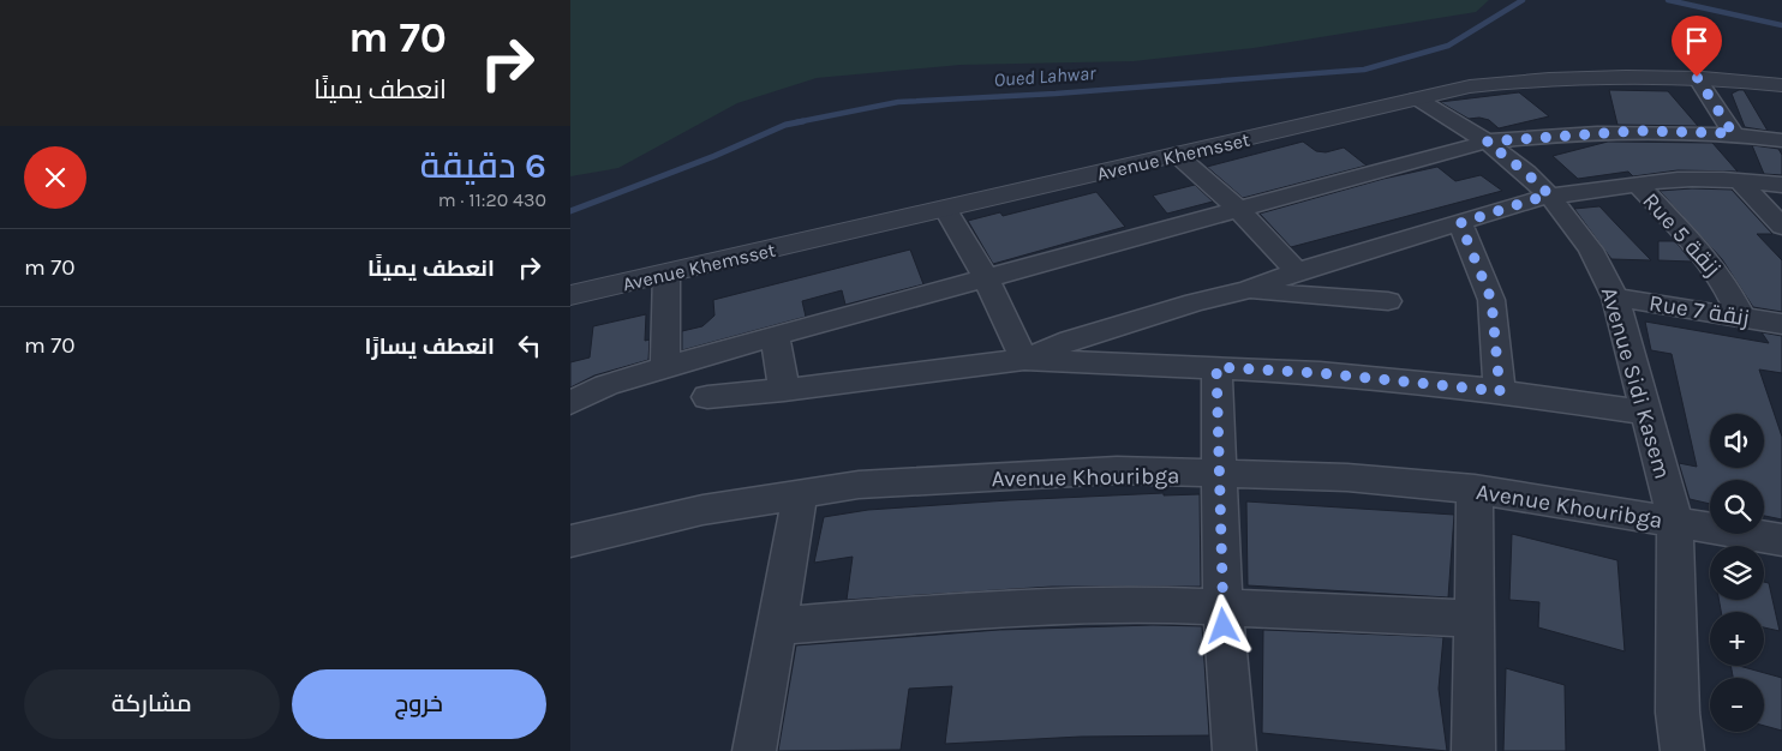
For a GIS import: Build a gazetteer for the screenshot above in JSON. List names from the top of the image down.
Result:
{
  "streets": {
    "street": [
      "Avenue Khemsset",
      "Rue 5 زنقة",
      "Rue 7 زنقة",
      "Avenue Sidi Kasem",
      "Avenue Khouribga"
    ]
  },
  "crossings": [
    ["Avenue Khemsset", "Avenue Sidi Kasem"],
    ["Rue 5 زنقة", "Rue 7 زنقة"],
    ["Rue 7 زنقة", "Avenue Sidi Kasem"],
    ["Avenue Sidi Kasem", "Avenue Khouribga"]
  ],
  "water": ["Oued Lahwar"],
  "page": {
    "turn": ["70 m", "انعطف يمينًا"],
    "heading": ["6 دقيقة", "430 m · 11:20"],
    "list": [
      {
        "name": "انعطف يمينًا",
        "value": "70 m"
      },
      {
        "name": "انعطف يسارًا",
        "value": "70 m"
      }
    ],
    "map_buttons": ["+", "−"],
    "buttons": ["خروج", "مشاركة"]
  }
}
